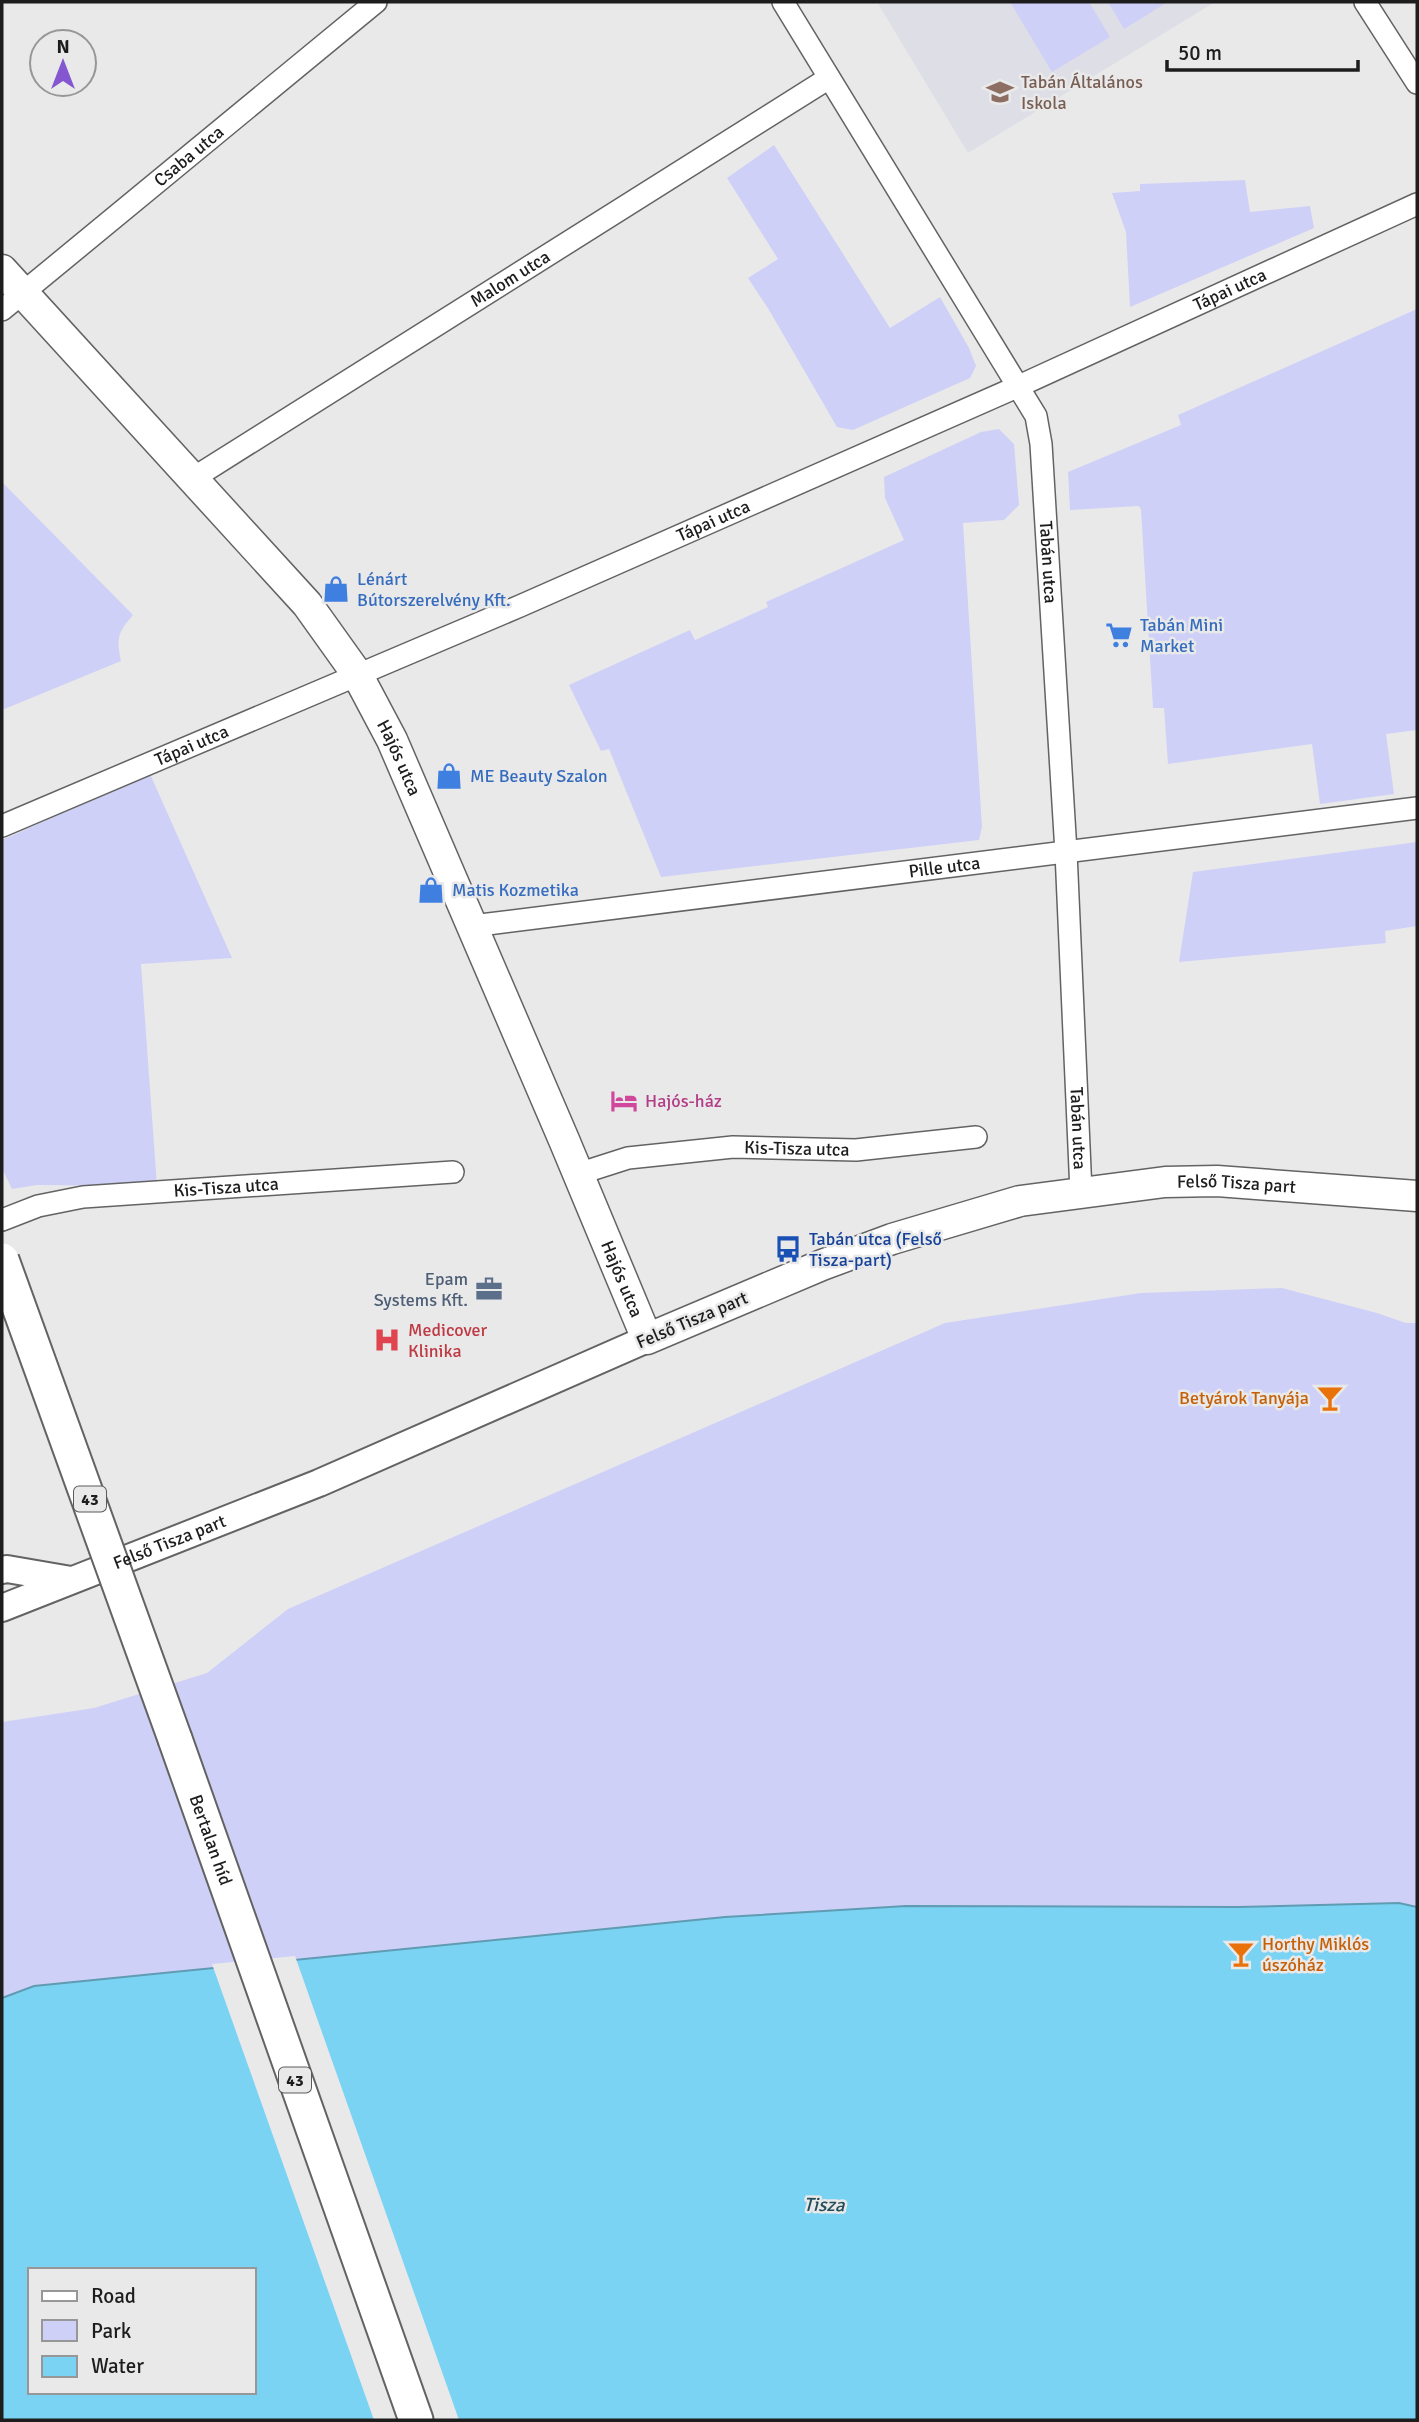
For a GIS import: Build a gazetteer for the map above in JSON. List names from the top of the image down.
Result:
{
  "streets": {
    "main road": [
      "Hajós utca",
      "Felső Tisza part",
      "43",
      "Bertalan híd"
    ],
    "street": [
      "Csaba utca",
      "Malom utca",
      "Tápai utca",
      "Tabán utca",
      "Pille utca",
      "Kis-Tisza utca"
    ]
  },
  "crossings": [
    ["Csaba utca", "Hajós utca"],
    ["Malom utca", "Tabán utca"],
    ["Malom utca", "Hajós utca"],
    ["Tápai utca", "Tabán utca"],
    ["Tápai utca", "Hajós utca"],
    ["Tabán utca", "Pille utca"],
    ["Tabán utca", "Felső Tisza part"],
    ["Hajós utca", "Pille utca"],
    ["Hajós utca", "Kis-Tisza utca"],
    ["Hajós utca", "Felső Tisza part"]
  ],
  "water": ["Tisza"],
  "places": {
    "school or university": ["Tabán Általános Iskola"],
    "shop": ["Lénárt Bútorszerelvény Kft.", "ME Beauty Szalon", "Matis Kozmetika"],
    "supermarket": ["Tabán Mini Market"],
    "hotel": ["Hajós-ház"],
    "bus stop": ["Tabán utca (Felső Tisza-part)"],
    "office": ["Epam Systems Kft."],
    "hospital": ["Medicover Klinika"],
    "bar": ["Betyárok Tanyája", "Horthy Miklós úszóház"]
  },
  "legend": ["Road", "Park", "Water"],
  "scale_bar": "50 m",
  "north": "top"
}
